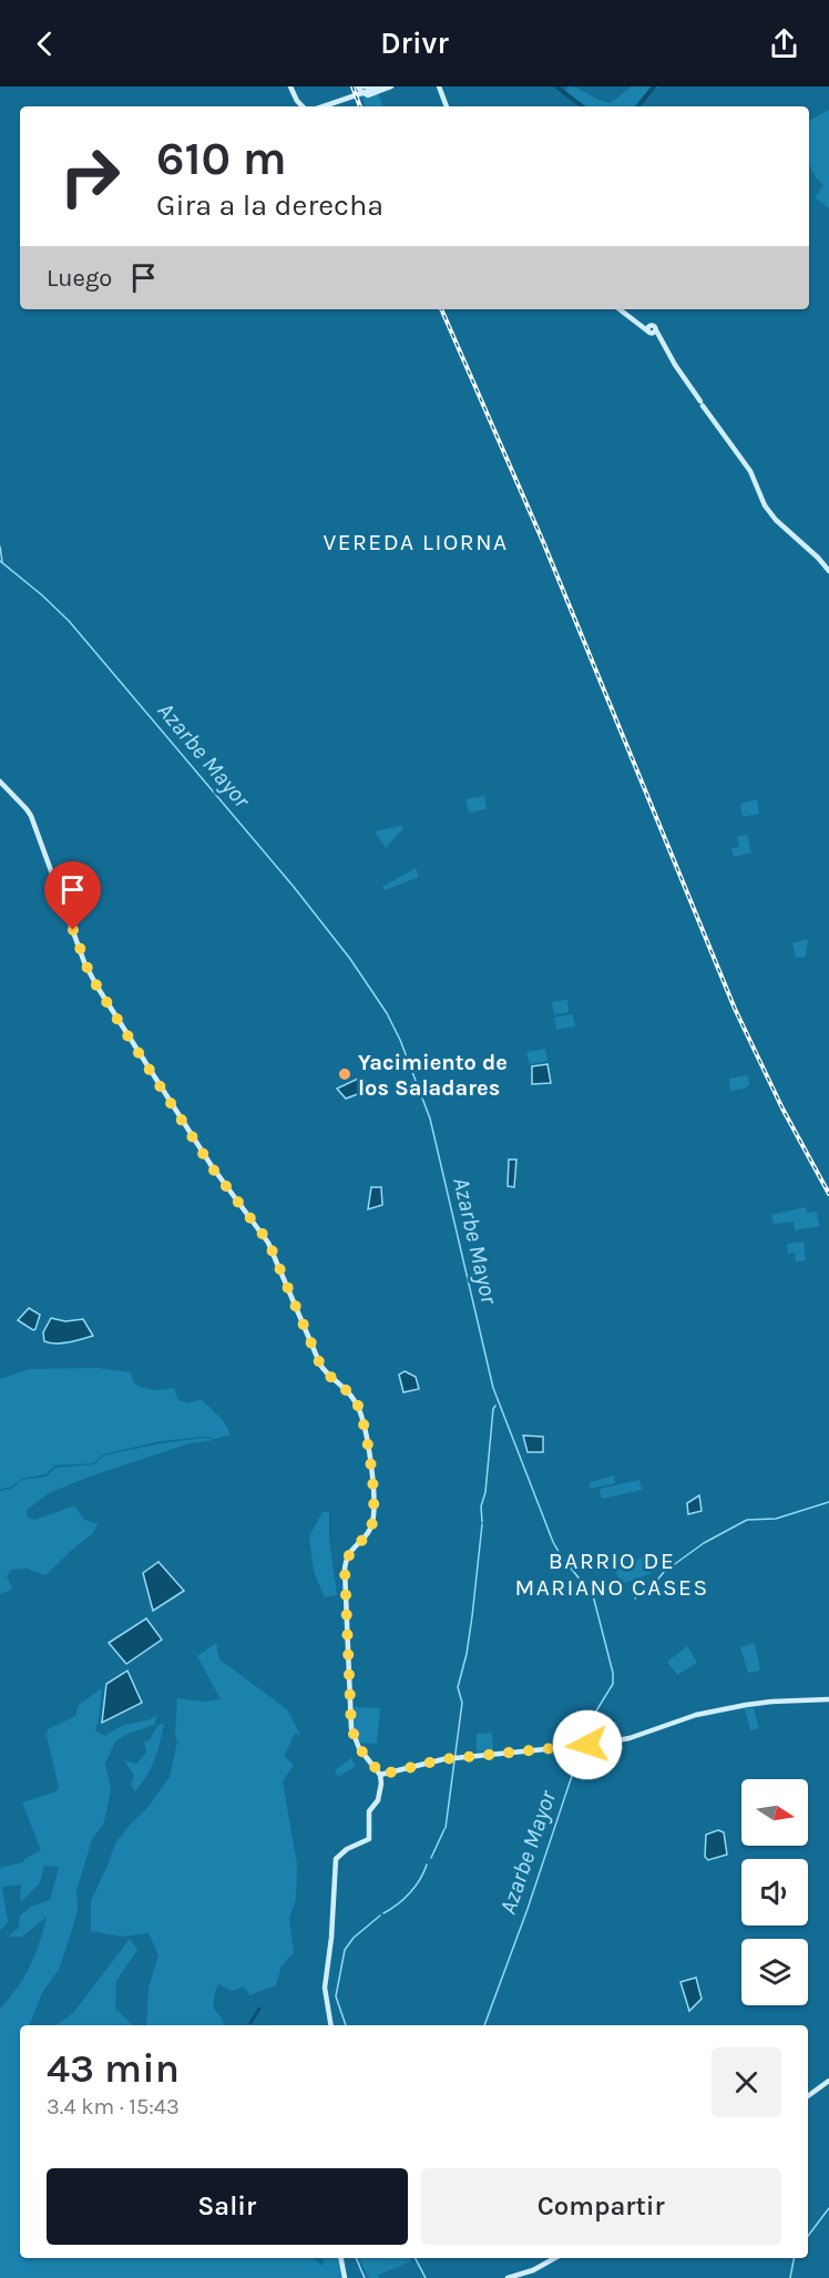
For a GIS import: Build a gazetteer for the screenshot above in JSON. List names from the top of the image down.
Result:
{
  "districts": ["VEREDA LIORNA", "BARRIO DE MARIANO CASES"],
  "water": ["Azarbe Mayor"],
  "places": ["Yacimiento de los Saladares"],
  "north": "right",
  "page": {
    "header": "Drivr",
    "turn": ["610 m", "Gira a la derecha"],
    "then": "Luego",
    "heading": ["43 min", "3.4 km · 15:43"],
    "buttons": ["Salir", "Compartir"]
  }
}
